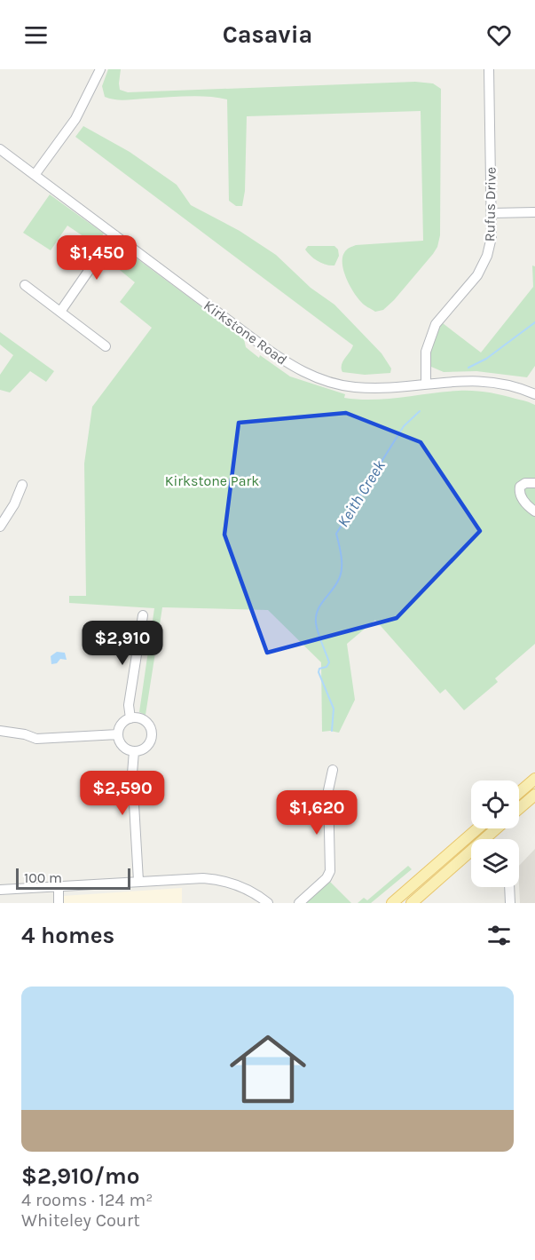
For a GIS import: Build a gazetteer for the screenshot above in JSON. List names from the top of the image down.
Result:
{
  "streets": {
    "street": ["Rufus Drive", "Kirkstone Road"]
  },
  "crossings": [
    ["Rufus Drive", "Kirkstone Road"]
  ],
  "water": ["Keith Creek"],
  "parks": ["Kirkstone Park"],
  "scale_bar": "100 m",
  "page": {
    "header": "Casavia",
    "price": [
      "$1,450",
      "$2,910",
      "$2,590",
      "$1,620"
    ],
    "scale": "100 m",
    "heading": "4 homes",
    "list": [
      {
        "name": "$2,910/mo",
        "note": "4 rooms · 124 m² · Whiteley Court"
      }
    ]
  }
}
